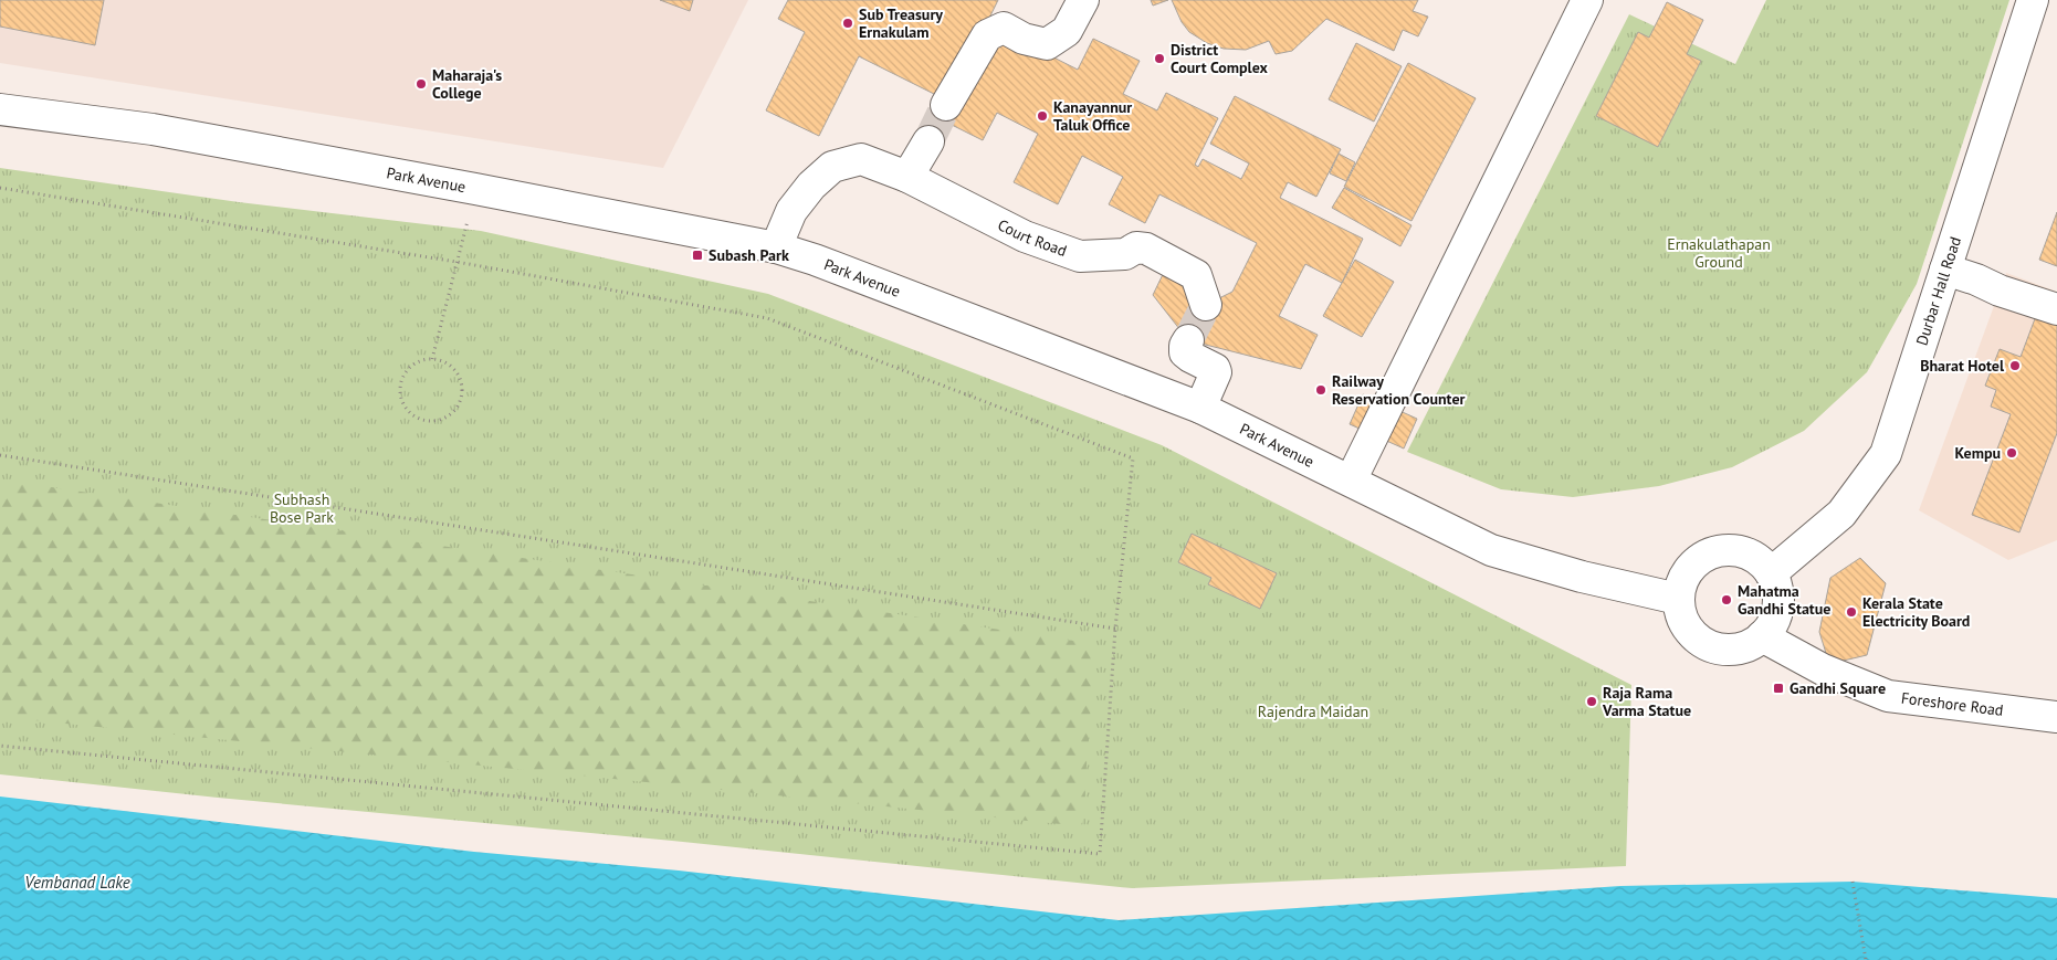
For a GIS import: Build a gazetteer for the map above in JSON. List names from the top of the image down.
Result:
{
  "streets": {
    "main road": [
      "Park Avenue",
      "Court Road",
      "Durbar Hall Road",
      "Foreshore Road"
    ]
  },
  "crossings": [
    ["Park Avenue", "Court Road"],
    ["Park Avenue", "Durbar Hall Road"],
    ["Park Avenue", "Foreshore Road"],
    ["Durbar Hall Road", "Foreshore Road"]
  ],
  "water": ["Vembanad Lake"],
  "parks": ["Ernakulathapan Ground", "Subhash Bose Park", "Rajendra Maidan"],
  "places": {
    "other": [
      "Sub Treasury Ernakulam",
      "District Court Complex",
      "Maharaja's College",
      "Kanayannur Taluk Office",
      "Bharat Hotel",
      "Railway Reservation Counter",
      "Kempu",
      "Mahatma Gandhi Statue",
      "Kerala State Electricity Board",
      "Raja Rama Varma Statue"
    ],
    "transit": ["Subash Park", "Gandhi Square"]
  }
}
